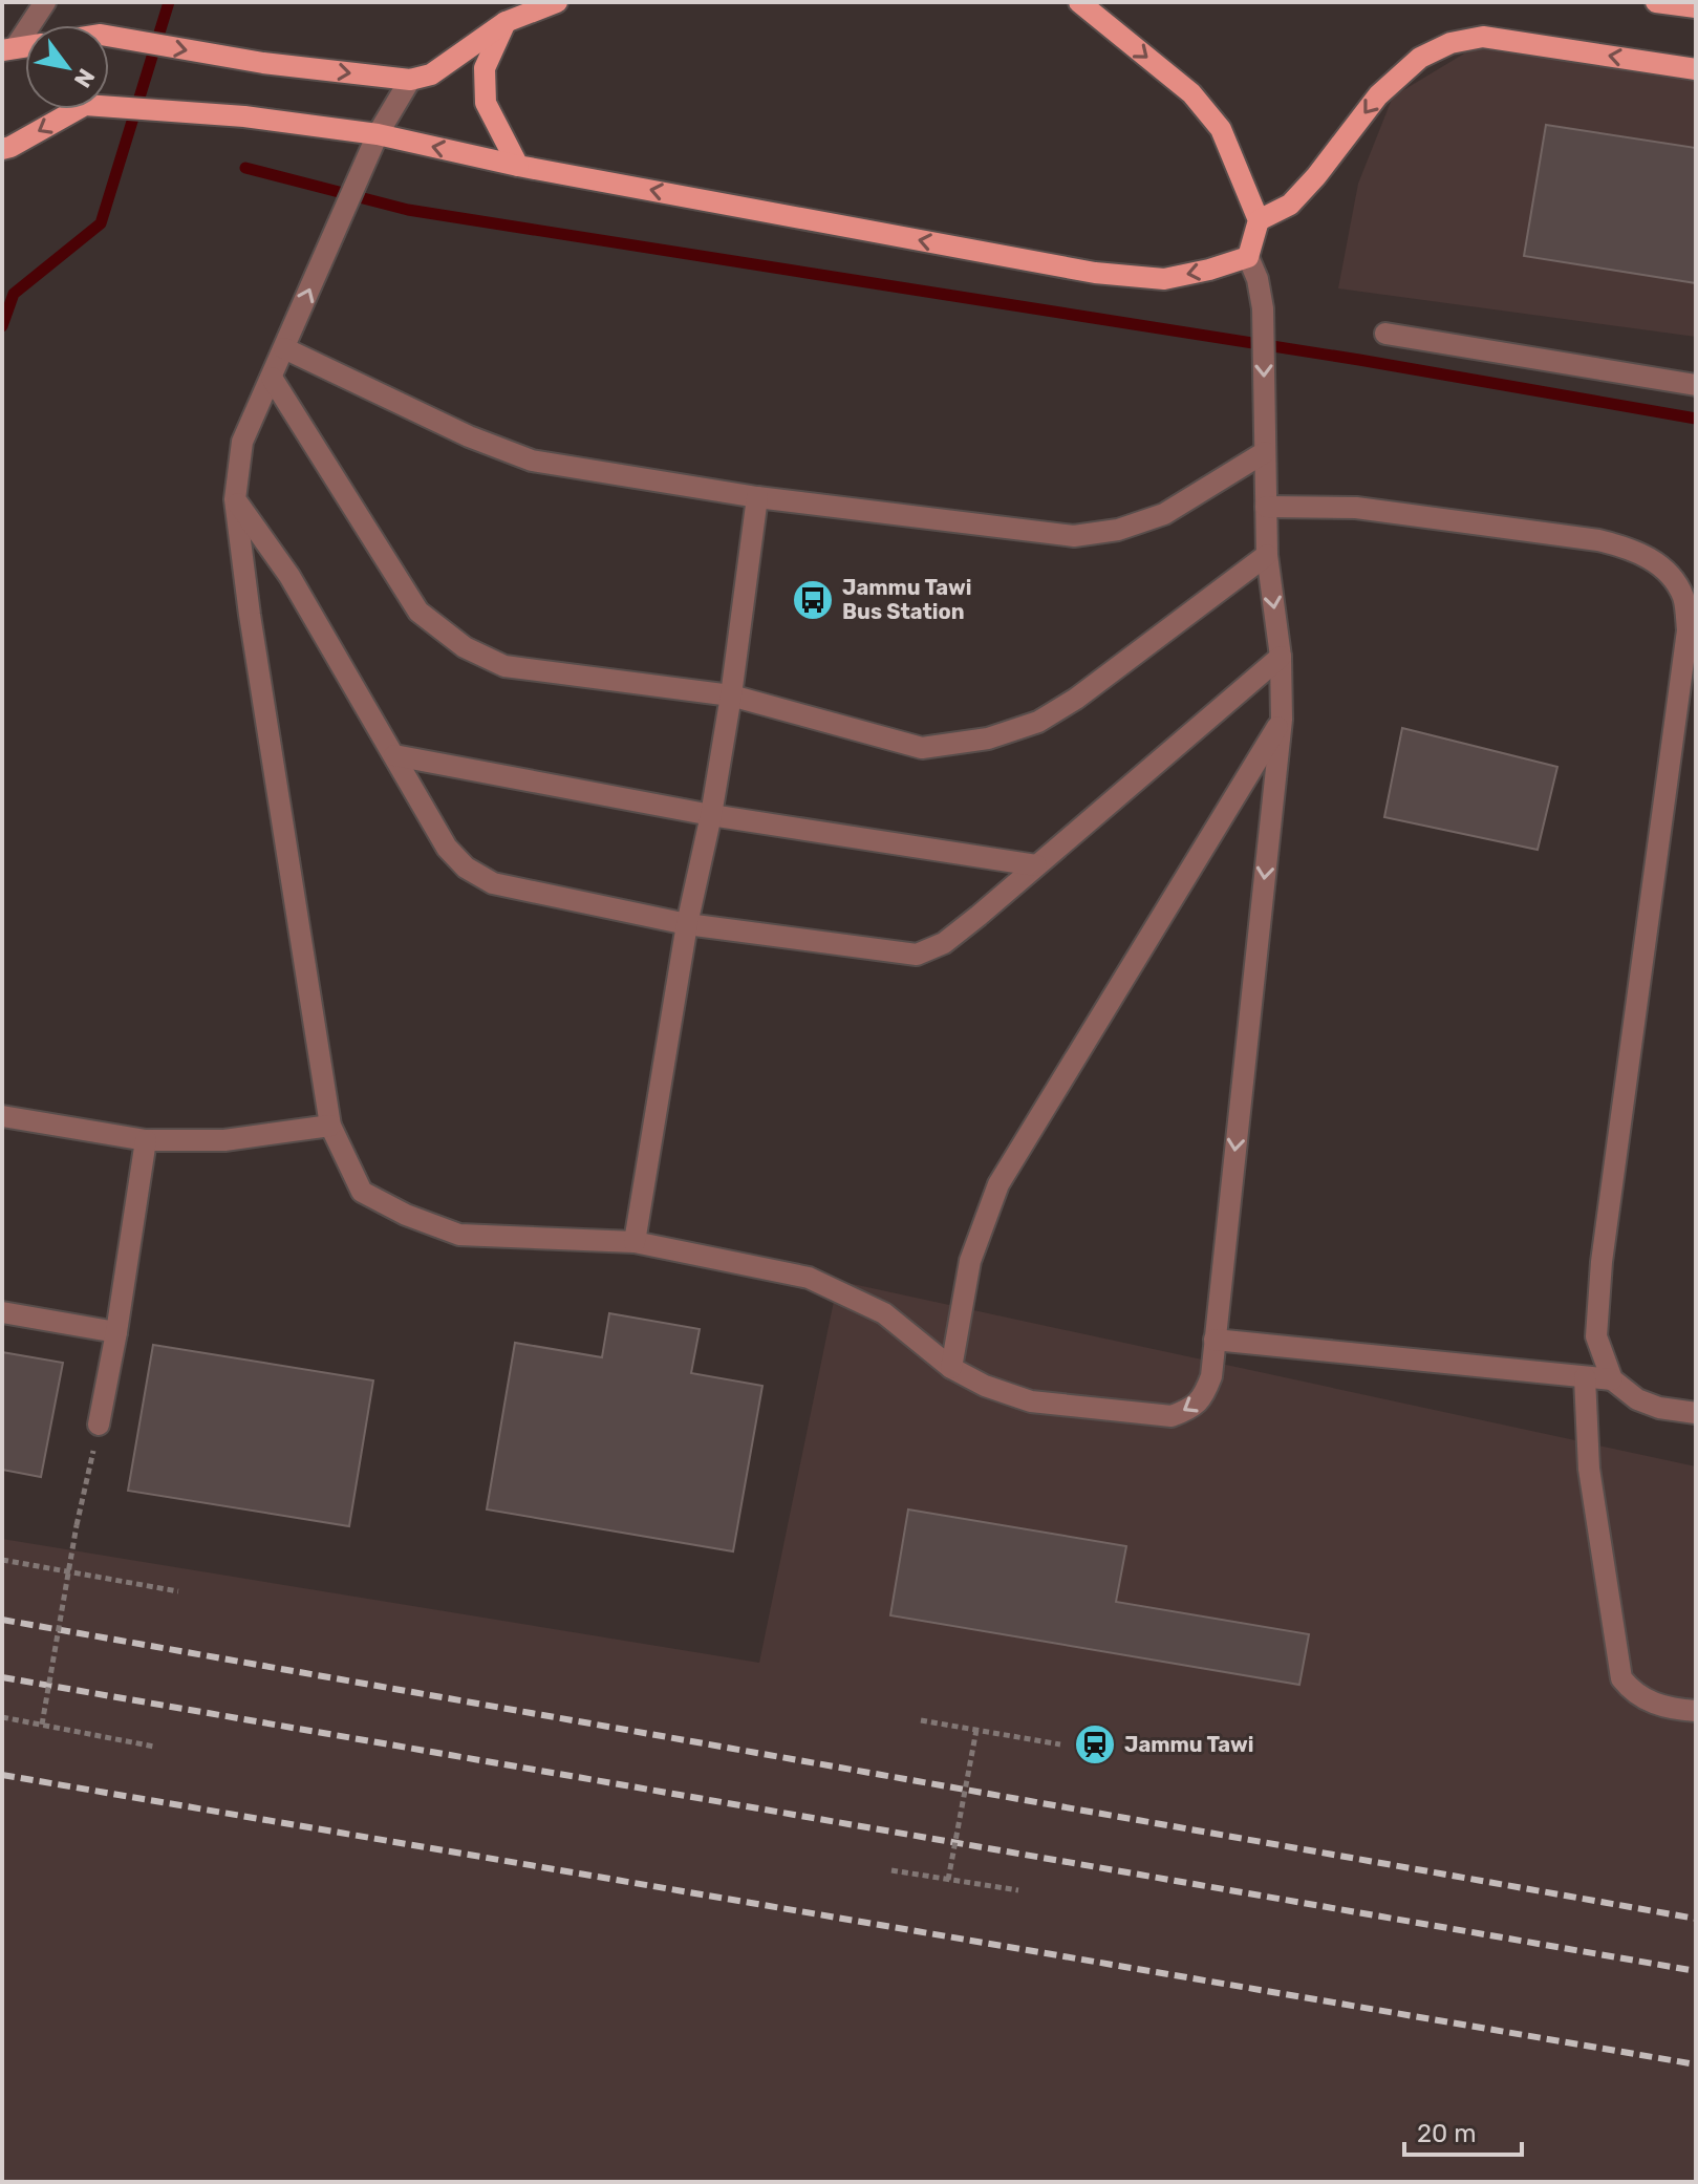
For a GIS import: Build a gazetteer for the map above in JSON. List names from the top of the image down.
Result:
{
  "places": {
    "bus stop": ["Jammu Tawi Bus Station"],
    "station": ["Jammu Tawi"]
  },
  "scale_bar": "20 m",
  "north": "bottom right"
}
